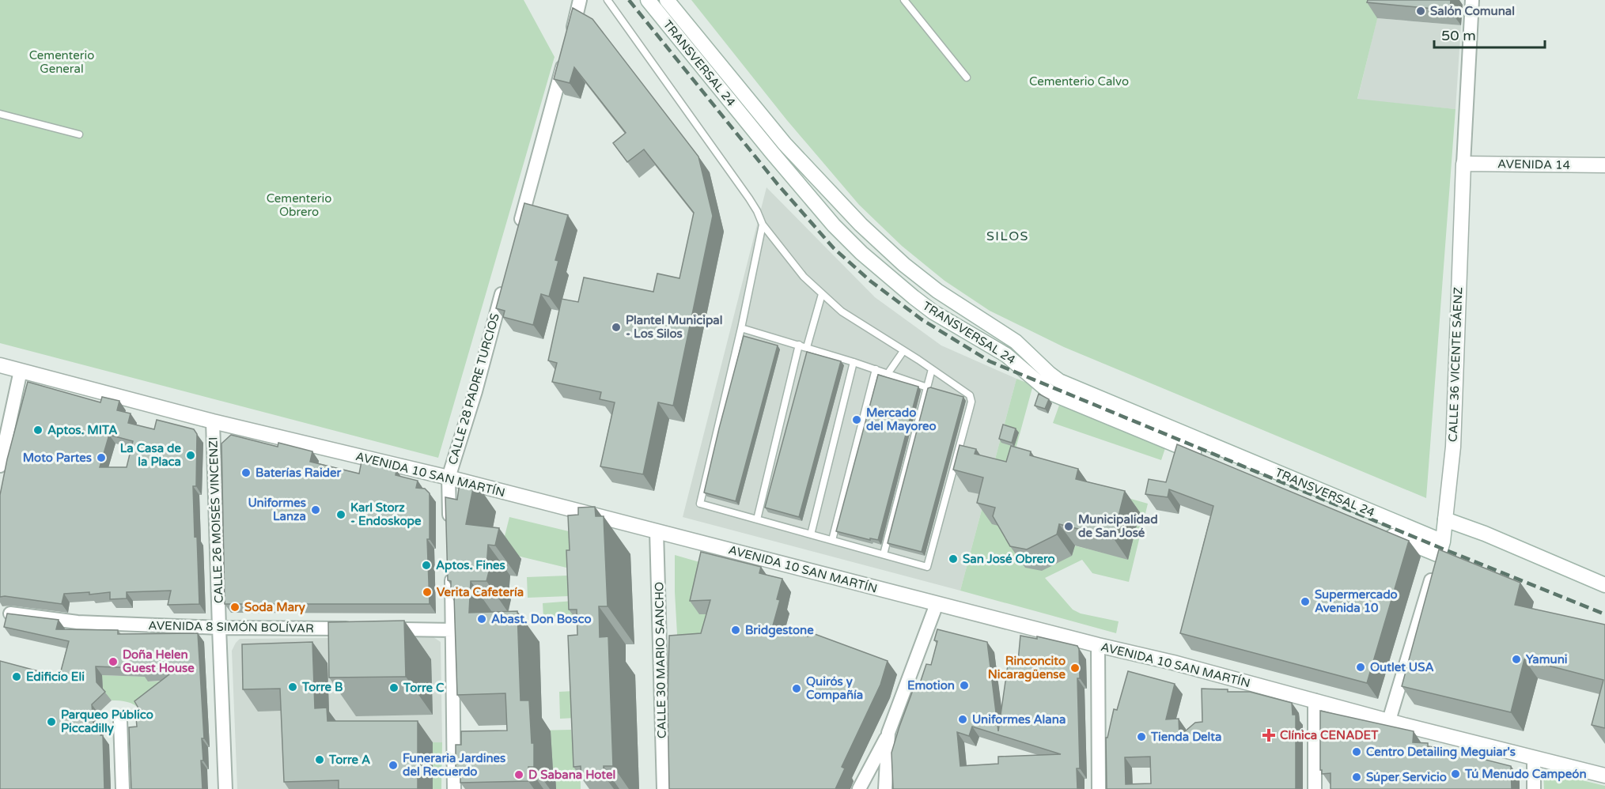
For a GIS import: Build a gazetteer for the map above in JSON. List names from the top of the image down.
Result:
{
  "streets": {
    "street": [
      "TRANSVERSAL 24",
      "AVENIDA 14",
      "CALLE 36 VICENTE SÁENZ",
      "CALLE 28 PADRE TURCIOS",
      "AVENIDA 10 SAN MARTÍN",
      "CALLE 26 MOISÉS VINCENZI",
      "AVENIDA 8 SIMÓN BOLÍVAR",
      "CALLE 30 MARIO SANCHO"
    ]
  },
  "crossings": [
    ["TRANSVERSAL 24", "CALLE 36 VICENTE SÁENZ"],
    ["AVENIDA 14", "CALLE 36 VICENTE SÁENZ"],
    ["CALLE 36 VICENTE SÁENZ", "AVENIDA 10 SAN MARTÍN"],
    ["CALLE 28 PADRE TURCIOS", "AVENIDA 10 SAN MARTÍN"],
    ["AVENIDA 10 SAN MARTÍN", "CALLE 26 MOISÉS VINCENZI"],
    ["AVENIDA 10 SAN MARTÍN", "CALLE 30 MARIO SANCHO"],
    ["CALLE 26 MOISÉS VINCENZI", "AVENIDA 8 SIMÓN BOLÍVAR"]
  ],
  "districts": ["SILOS"],
  "parks": ["Cementerio General", "Cementerio Calvo", "Cementerio Obrero"],
  "places": {
    "other": [
      "Salón Comunal",
      "Plantel Municipal - Los Silos",
      "Mercado del Mayoreo",
      "Aptos. MITA",
      "La Casa de la Placa",
      "Moto Partes",
      "Baterías Raider",
      "Uniformes Lanza",
      "Karl Storz - Endoskope",
      "Municipalidad de San José",
      "San José Obrero",
      "Aptos. Fines",
      "Verita Cafetería",
      "Supermercado Avenida 10",
      "Soda Mary",
      "Abast. Don Bosco",
      "Bridgestone",
      "Yamuni",
      "Doña Helen Guest House",
      "Outlet USA",
      "Rinconcito Nicaragüense",
      "Edificio Eli",
      "Emotion",
      "Torre B",
      "Torre C",
      "Quirós y Compañía",
      "Uniformes Alana",
      "Parqueo Público Piccadilly",
      "Tienda Delta",
      "Centro Detailing Meguiar's",
      "Torre A",
      "Funeraria Jardines del Recuerdo",
      "Tú Menudo Campeón",
      "D Sabana Hotel",
      "Súper Servicio"
    ],
    "health": ["Clínica CENADET"]
  },
  "scale_bar": "50 m"
}
